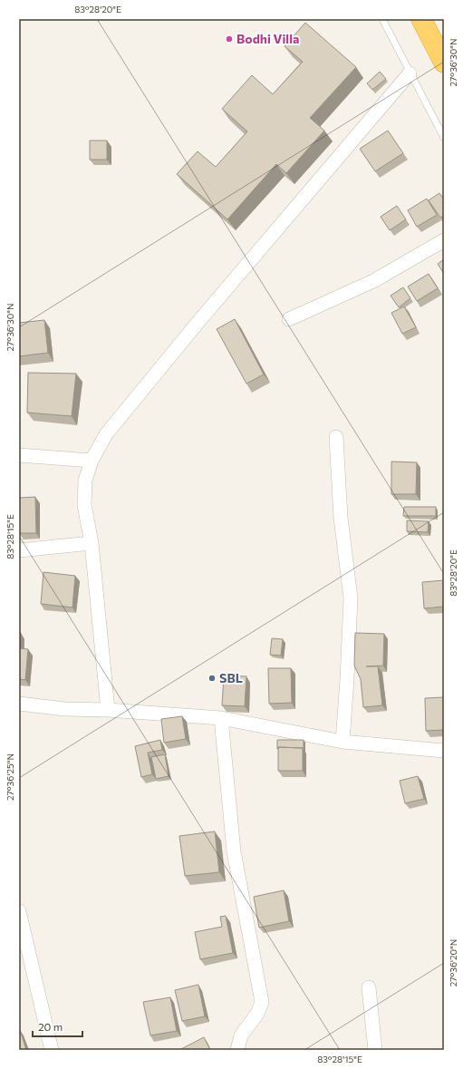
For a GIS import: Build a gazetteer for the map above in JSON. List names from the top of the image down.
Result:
{
  "places": ["Bodhi Villa", "SBL"],
  "scale_bar": "20 m",
  "coordinates": [
    "83°28'20\"E",
    "27°36'30\"N",
    "83°28'15\"E",
    "27°36'25\"N",
    "27°36'20\"N"
  ]
}
